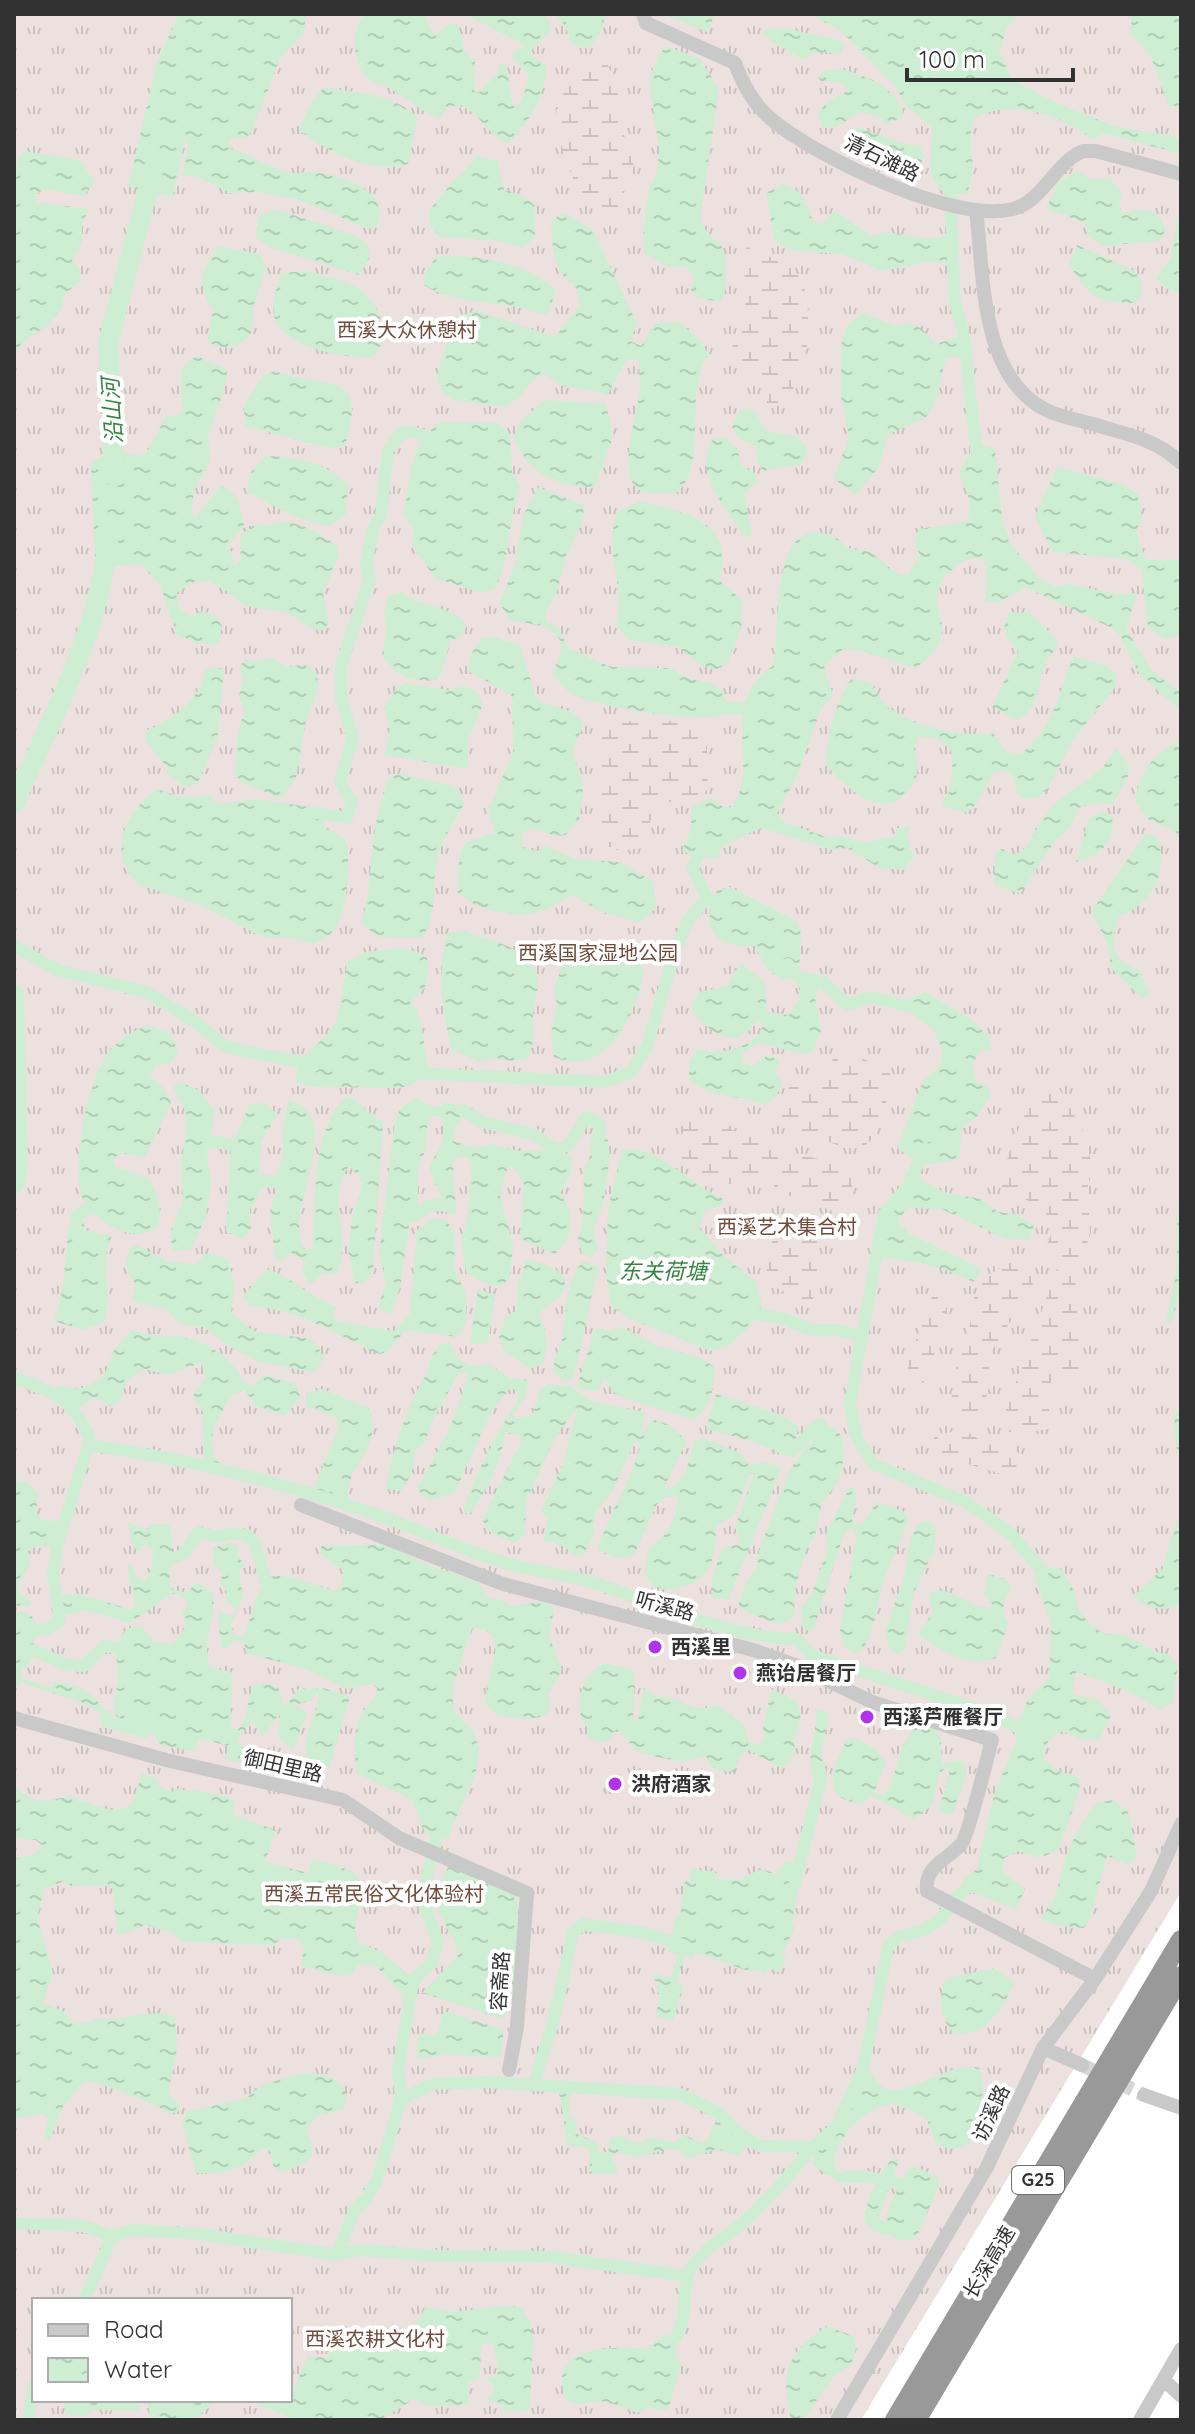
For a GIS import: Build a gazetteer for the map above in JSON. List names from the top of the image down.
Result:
{
  "streets": {
    "highway": ["G25", "长深高速"],
    "street": [
      "清石滩路",
      "听溪路",
      "御田里路",
      "容斋路",
      "访溪路"
    ]
  },
  "crossings": [
    ["听溪路", "访溪路"],
    ["御田里路", "容斋路"]
  ],
  "water": ["沿山河", "东关荷塘"],
  "parks": [
    "西溪大众休憩村",
    "西溪国家湿地公园",
    "西溪艺术集合村",
    "西溪五常民俗文化体验村",
    "西溪农耕文化村"
  ],
  "places": [
    "西溪里",
    "燕诒居餐厅",
    "西溪芦雁餐厅",
    "洪府酒家"
  ],
  "legend": ["Road", "Water"],
  "scale_bar": "100 m"
}
